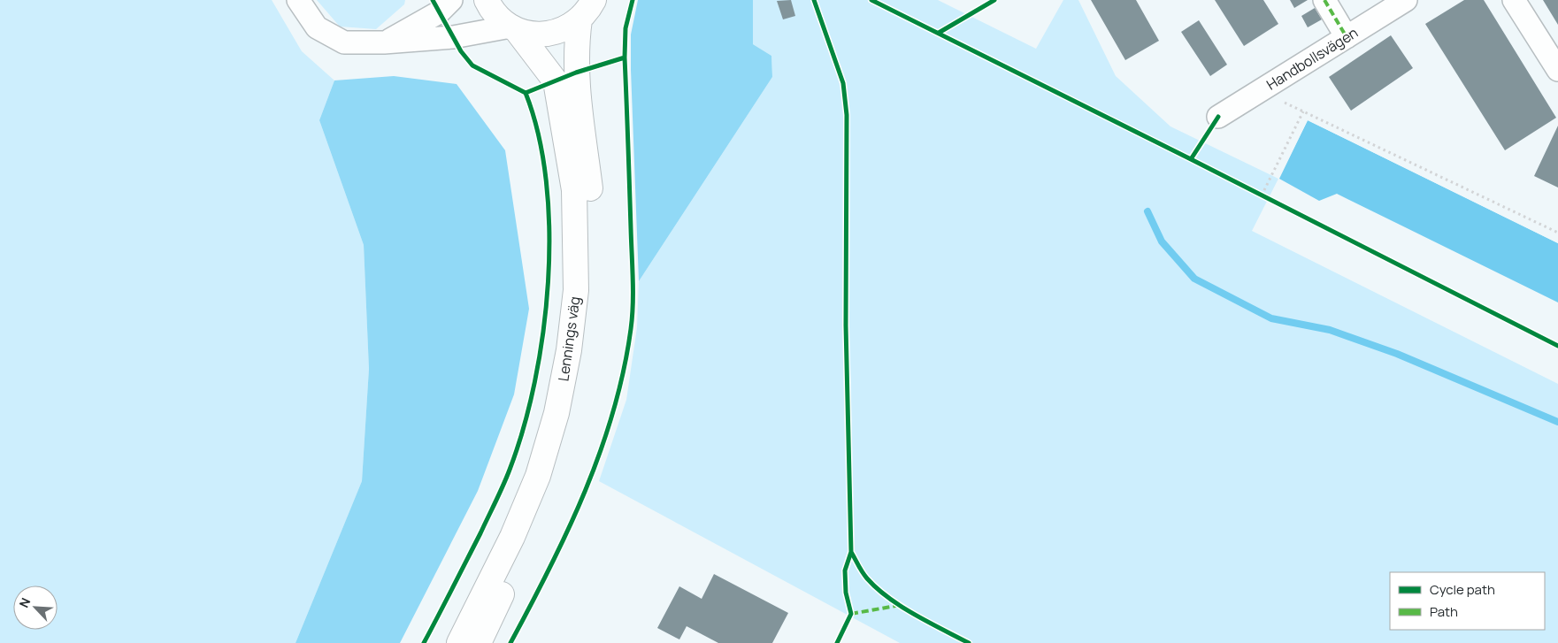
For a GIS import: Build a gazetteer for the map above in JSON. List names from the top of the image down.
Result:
{
  "streets": {
    "main road": ["Lennings väg"],
    "street": ["Handbollsvägen"]
  },
  "legend": ["Cycle path", "Path"],
  "north": "top left"
}
